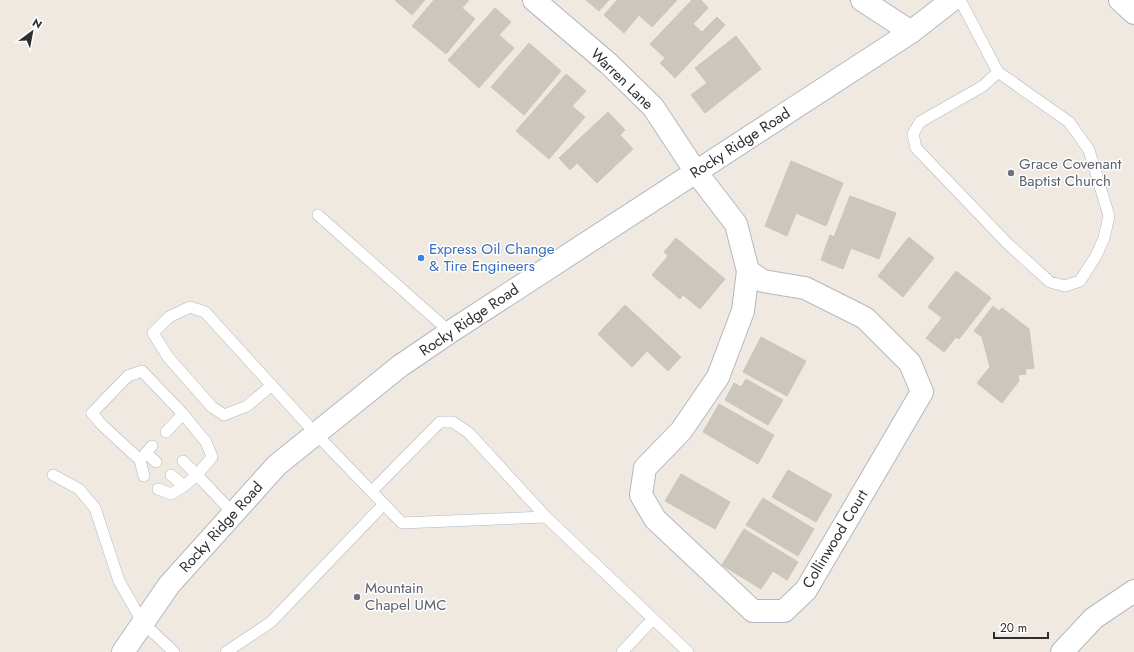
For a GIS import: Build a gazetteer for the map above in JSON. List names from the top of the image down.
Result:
{
  "streets": {
    "street": ["Warren Lane", "Rocky Ridge Road", "Collinwood Court"]
  },
  "crossings": [
    ["Warren Lane", "Rocky Ridge Road"],
    ["Warren Lane", "Collinwood Court"],
    ["Rocky Ridge Road", "Collinwood Court"]
  ],
  "places": ["Grace Covenant Baptist Church", "Express Oil Change & Tire Engineers", "Mountain Chapel UMC"],
  "scale_bar": "20 m",
  "north": "top right"
}
